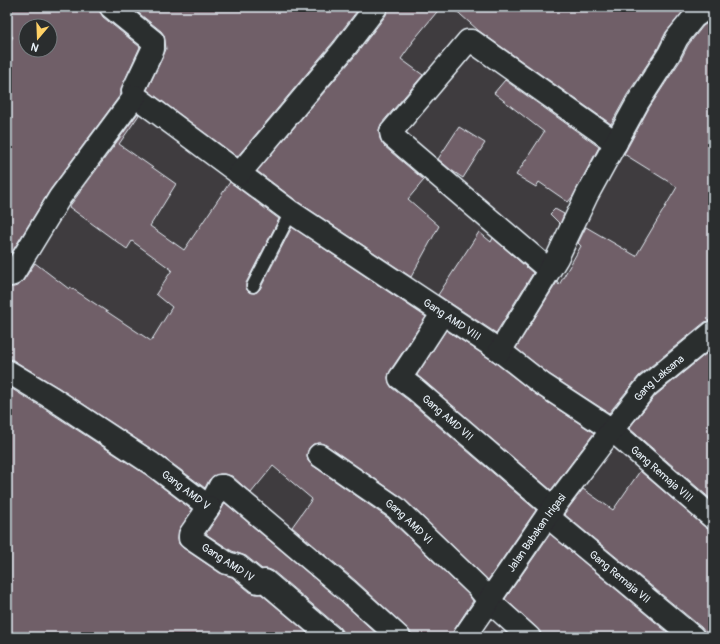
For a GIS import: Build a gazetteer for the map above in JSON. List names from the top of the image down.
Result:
{
  "streets": {
    "street": [
      "Gang AMD VIII",
      "Gang Laksana",
      "Gang AMD VII",
      "Gang Remaja VIII",
      "Gang AMD V",
      "Gang AMD VI",
      "Jalan Babakan Irigasi",
      "Gang AMD IV",
      "Gang Remaja VII"
    ]
  },
  "crossings": [
    ["Gang AMD VIII", "Gang Laksana"],
    ["Gang AMD VIII", "Gang AMD VII"],
    ["Gang AMD VIII", "Gang Remaja VIII"],
    ["Gang AMD VIII", "Jalan Babakan Irigasi"],
    ["Gang Laksana", "Gang Remaja VIII"],
    ["Gang Laksana", "Jalan Babakan Irigasi"],
    ["Gang AMD VII", "Jalan Babakan Irigasi"],
    ["Gang AMD VII", "Gang Remaja VII"],
    ["Gang Remaja VIII", "Jalan Babakan Irigasi"],
    ["Gang AMD V", "Gang AMD IV"],
    ["Gang AMD VI", "Jalan Babakan Irigasi"],
    ["Jalan Babakan Irigasi", "Gang Remaja VII"]
  ],
  "north": "bottom"
}
